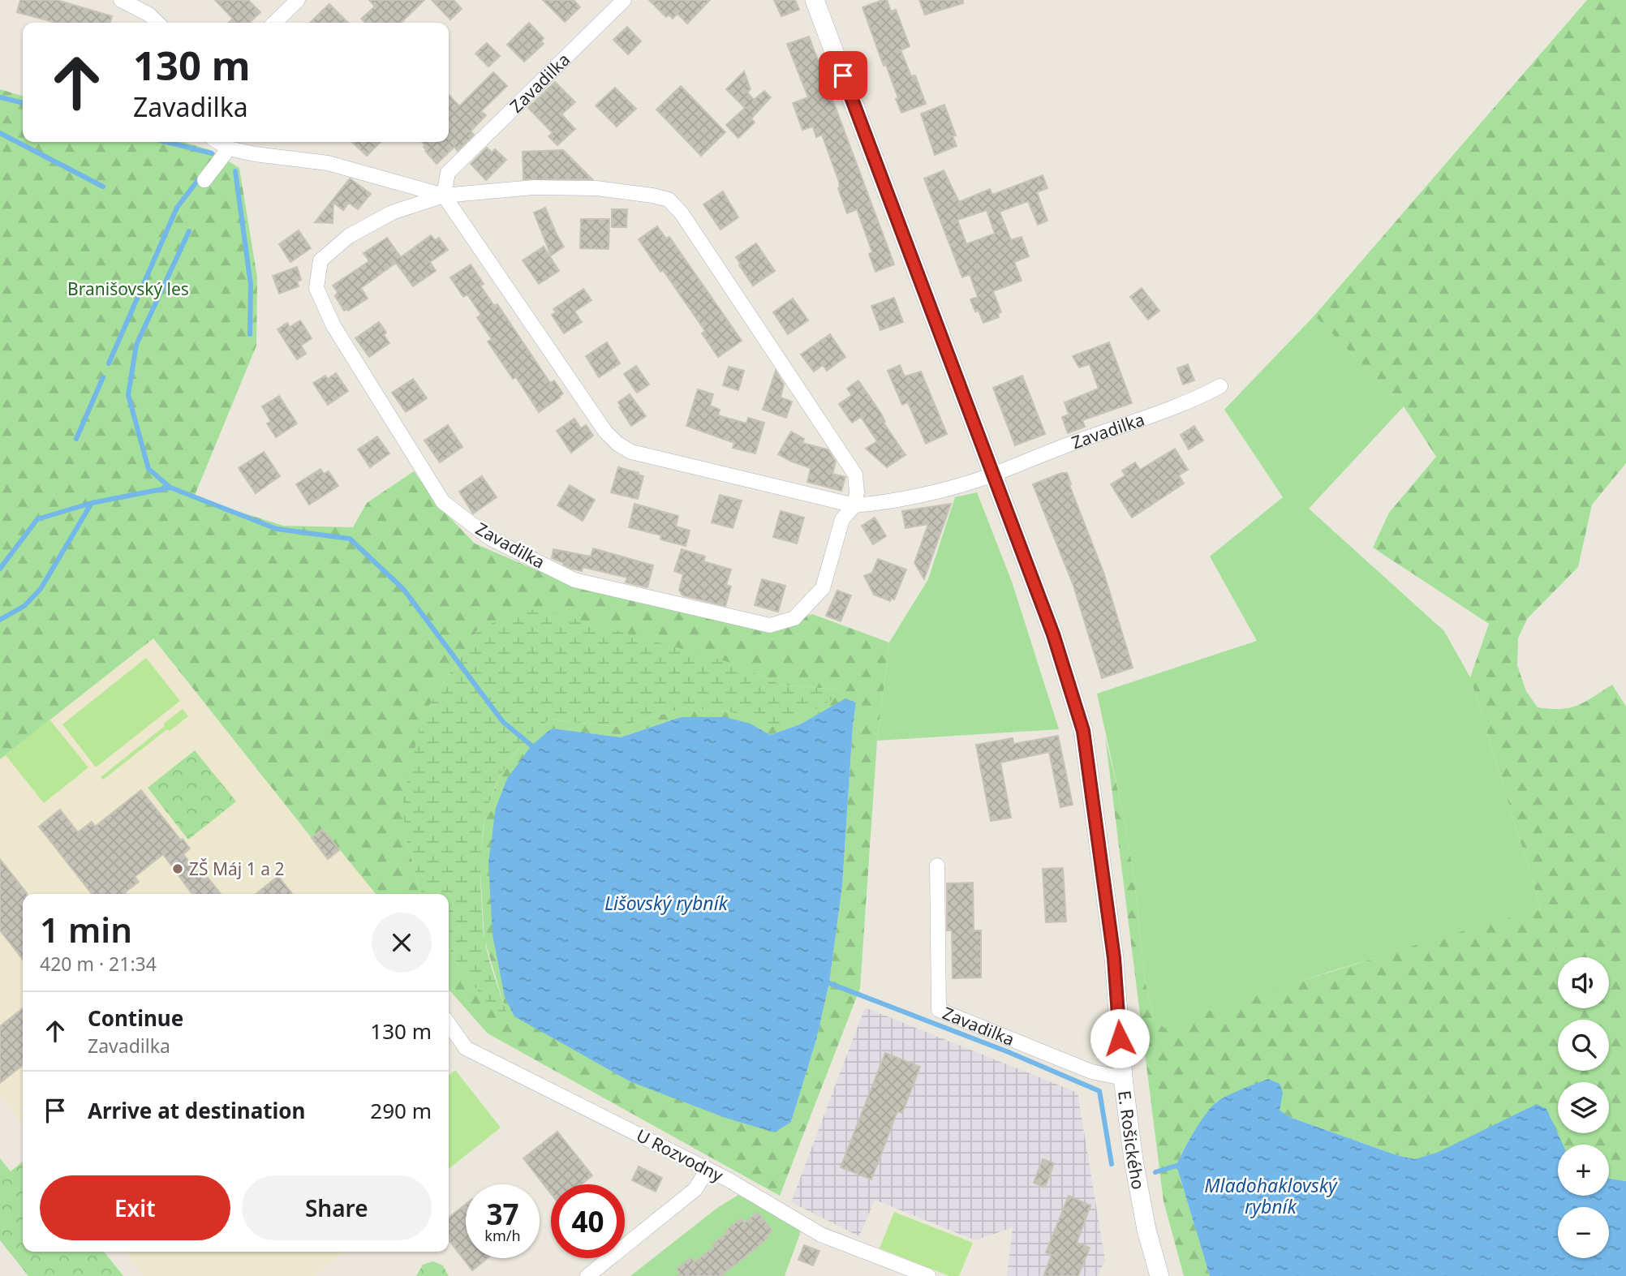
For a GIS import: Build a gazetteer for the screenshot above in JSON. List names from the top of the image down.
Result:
{
  "streets": {
    "street": ["Zavadilka", "E. Rošického", "U Rozvodny"]
  },
  "crossings": [
    ["Zavadilka", "E. Rošického"]
  ],
  "water": ["Lišovský rybník", "Mladohaklovský rybník"],
  "parks": ["Branišovský les"],
  "places": ["ZŠ Máj 1 a 2"],
  "page": {
    "turn": ["130 m", "Zavadilka"],
    "heading": ["1 min", "420 m · 21:34"],
    "map_buttons": ["+", "−"],
    "list": [
      {
        "name": "Continue",
        "note": "Zavadilka",
        "value": "130 m"
      },
      {
        "name": "Arrive at destination",
        "value": "290 m"
      }
    ],
    "buttons": ["Exit", "Share"],
    "speed": "37 km/h",
    "limit": "40"
  }
}
